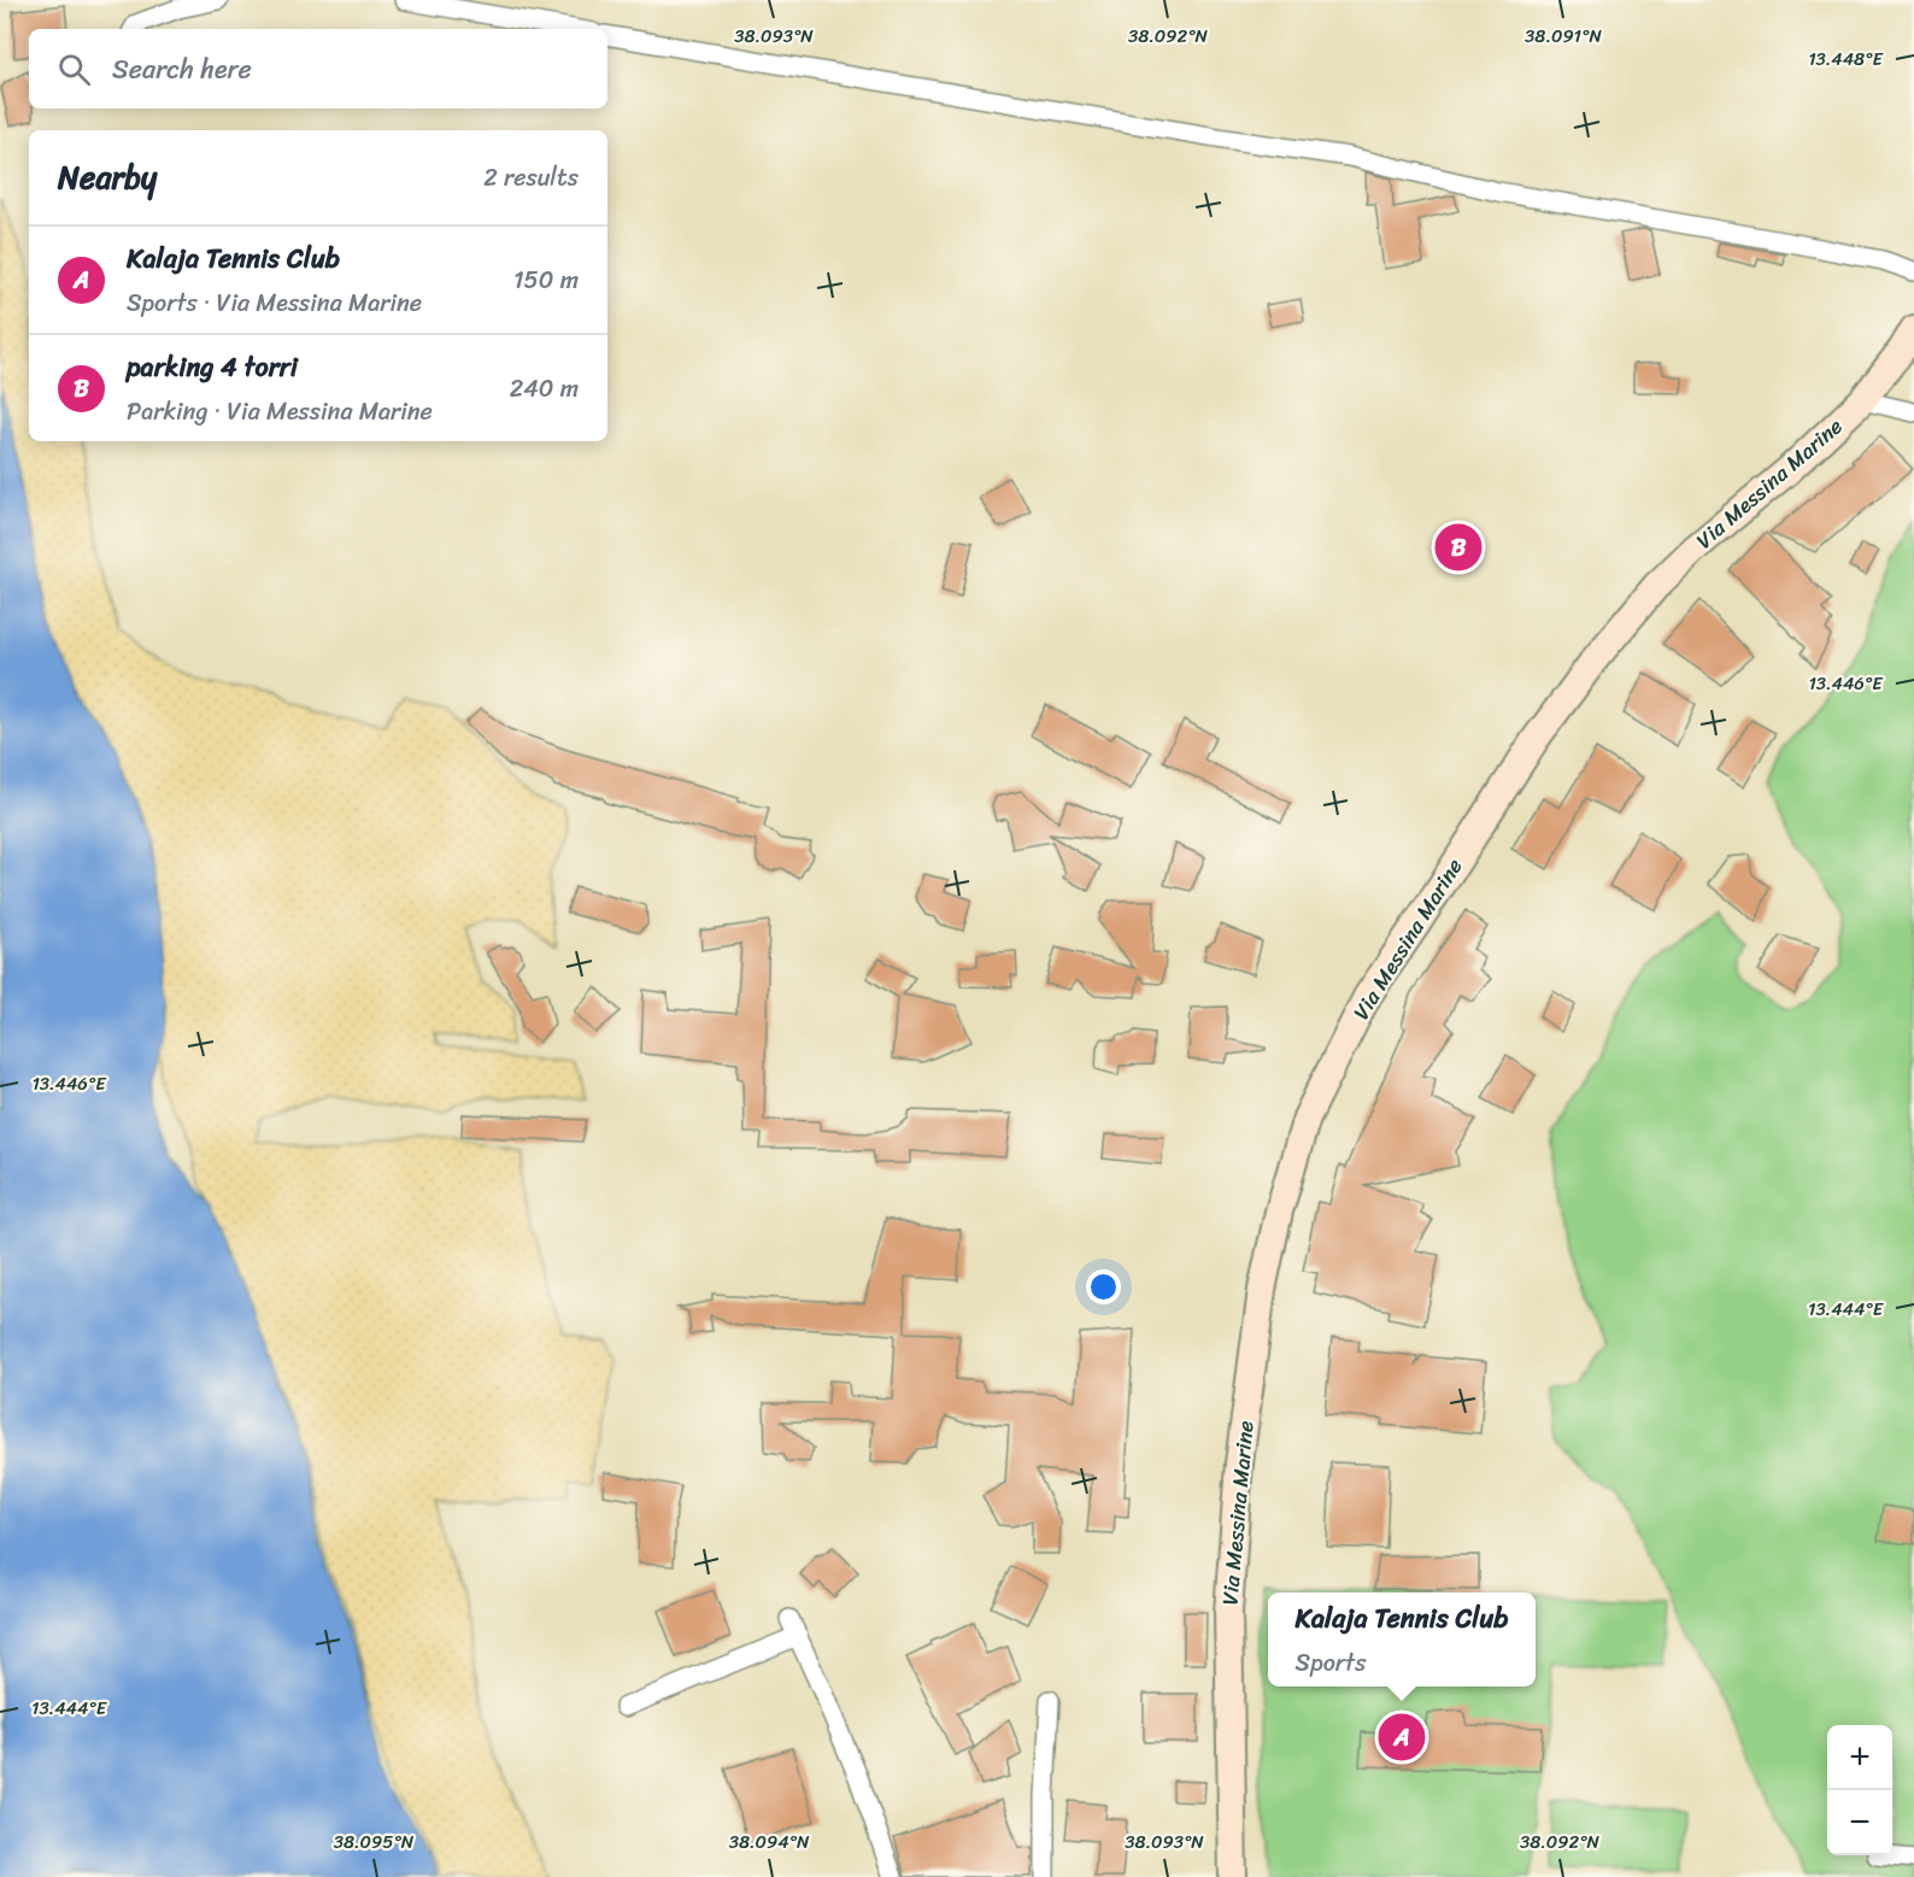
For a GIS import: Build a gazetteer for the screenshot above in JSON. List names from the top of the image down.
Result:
{
  "streets": {
    "main road": ["Via Messina Marine"]
  },
  "page": {
    "search": "Search here",
    "heading": ["Nearby", "2 results"],
    "list": [
      {
        "mark": "A",
        "name": "Kalaja Tennis Club",
        "note": "Sports · Via Messina Marine",
        "value": "150 m"
      },
      {
        "mark": "B",
        "name": "parking 4 torri",
        "note": "Parking · Via Messina Marine",
        "value": "240 m"
      }
    ],
    "pins": ["B", "A"],
    "popup": ["Kalaja Tennis Club", "Sports"],
    "map_buttons": ["+", "−"]
  },
  "coordinates": [
    "38.093°N",
    "38.092°N",
    "38.091°N",
    "13.448°E",
    "13.446°E",
    "13.444°E",
    "38.095°N",
    "38.094°N"
  ]
}
